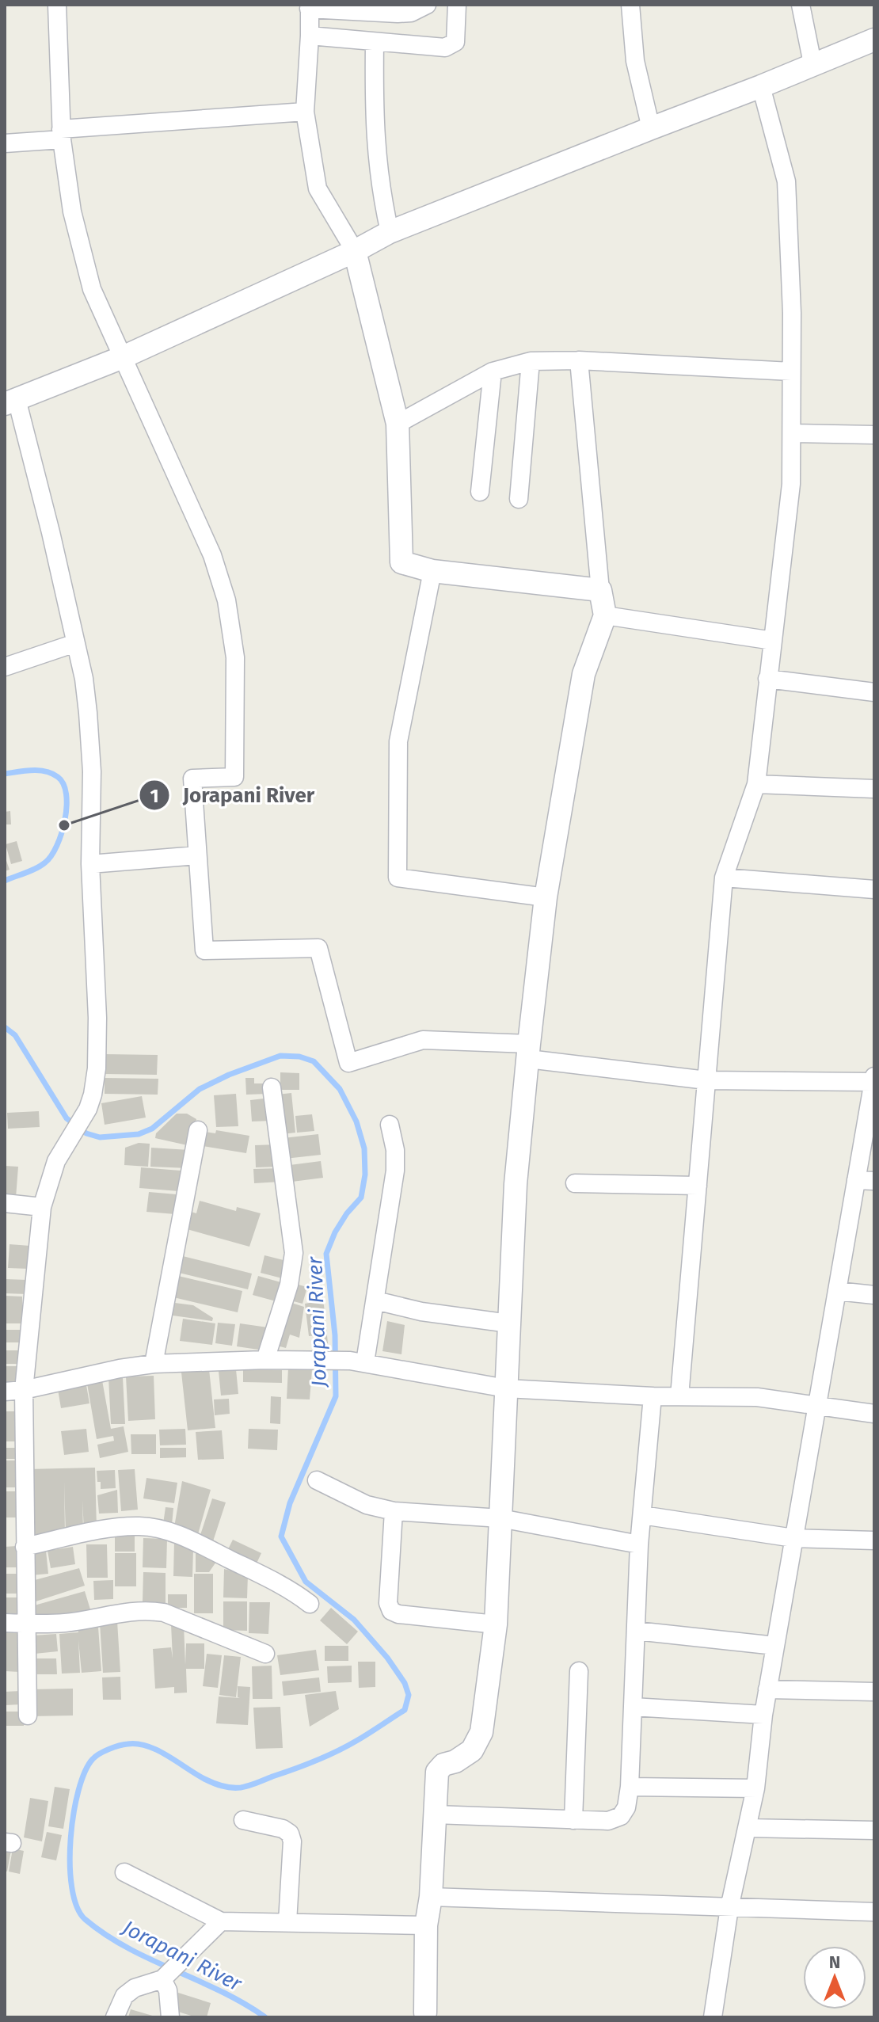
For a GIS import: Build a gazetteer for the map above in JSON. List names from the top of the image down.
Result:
{
  "water": ["Jorapani River"],
  "places": ["Jorapani River"],
  "north": "top"
}
